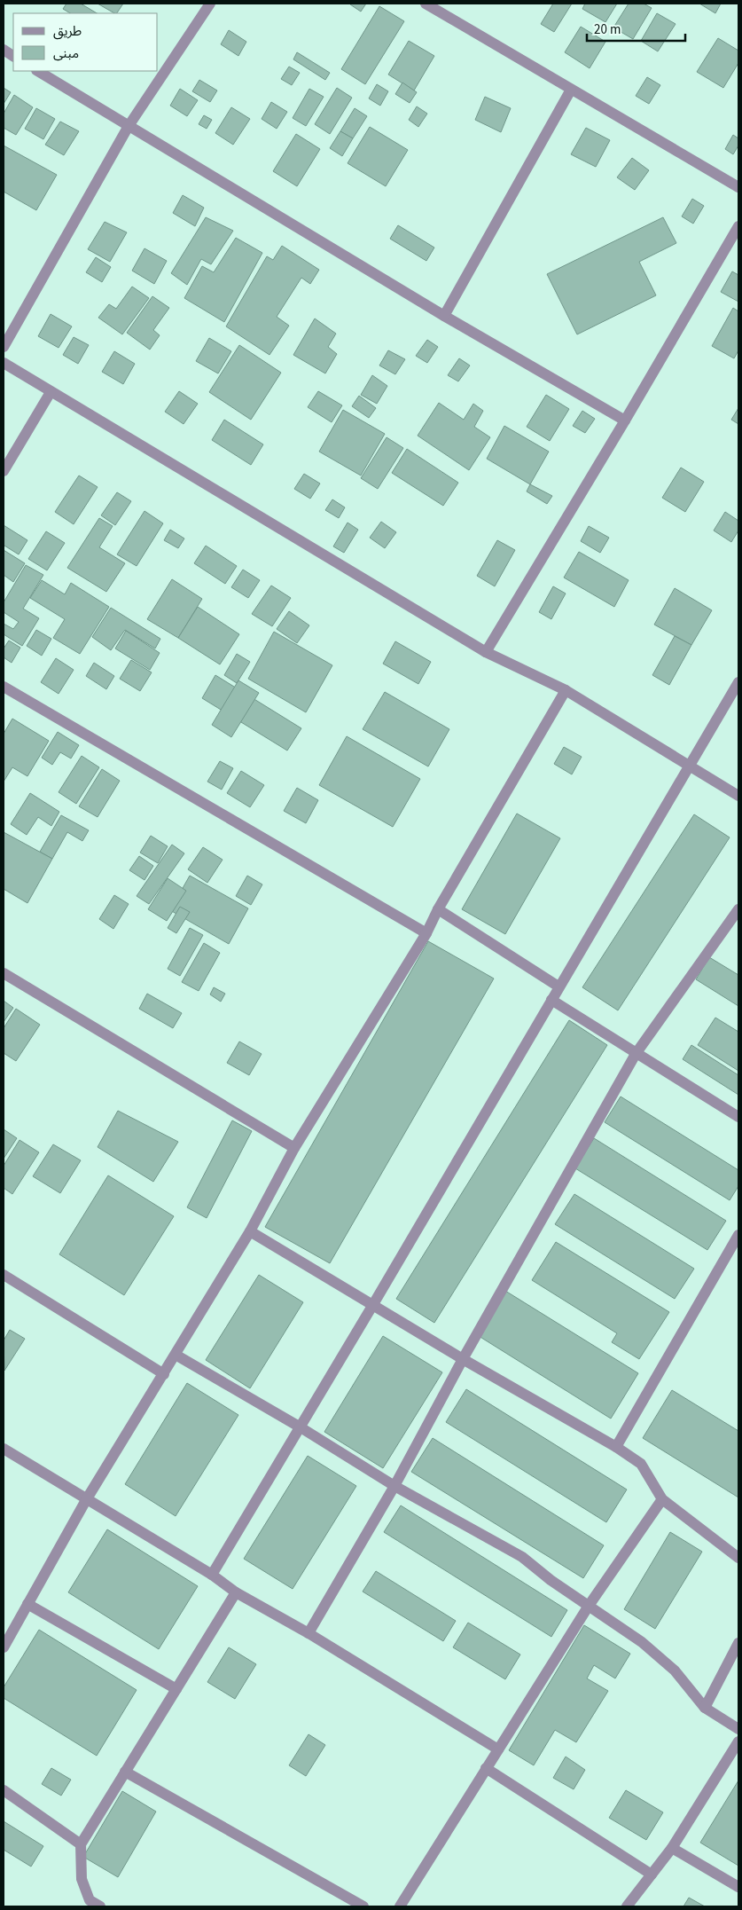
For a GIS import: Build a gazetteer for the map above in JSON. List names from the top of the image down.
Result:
{
  "legend": ["طريق", "مبنى"],
  "scale_bar": "20 m"
}
